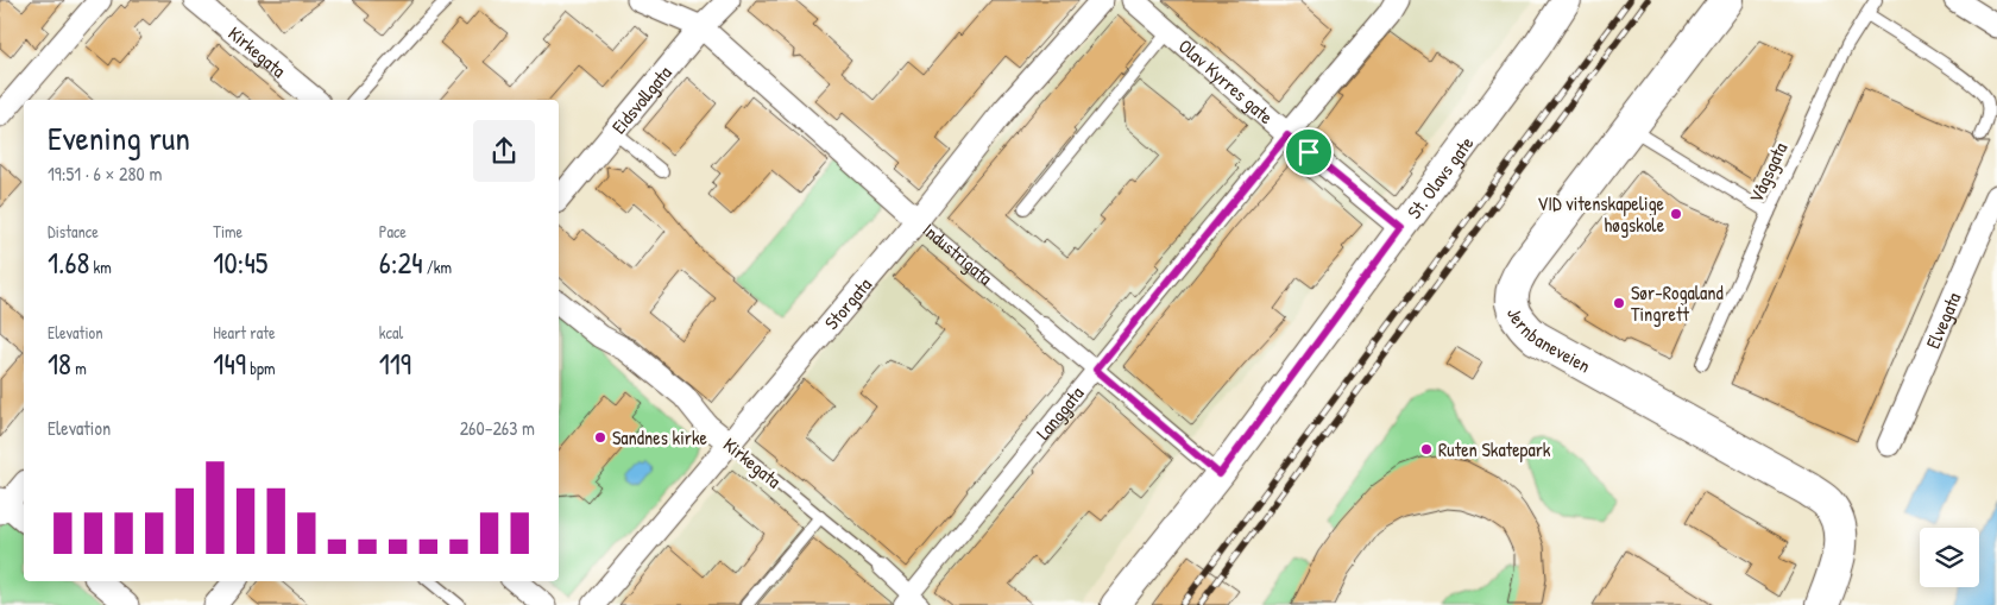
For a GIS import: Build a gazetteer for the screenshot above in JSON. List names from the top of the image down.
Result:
{
  "streets": {
    "main road": ["Jernbaneveien"],
    "street": [
      "Kirkegata",
      "Olav Kyrres gate",
      "Eidsvollgata",
      "St. Olavs gate",
      "Industrigata",
      "Storgata",
      "Elvegata",
      "Langgata"
    ],
    "lane": ["Vågsgata"]
  },
  "crossings": [
    ["Kirkegata", "Storgata"],
    ["Kirkegata", "Langgata"],
    ["Olav Kyrres gate", "St. Olavs gate"],
    ["Olav Kyrres gate", "Langgata"],
    ["Eidsvollgata", "Industrigata"],
    ["St. Olavs gate", "Industrigata"],
    ["Industrigata", "Storgata"],
    ["Industrigata", "Langgata"]
  ],
  "places": [
    "VID vitenskapelige høgskole",
    "Sør-Rogaland Tingrett",
    "Sandnes kirke",
    "Ruten Skatepark"
  ],
  "page": {
    "heading": ["Evening run", "19:51 · 6 × 280 m"],
    "stats": [
      ["Distance", "1.68 km"],
      ["Time", "10:45"],
      ["Pace", "6:24 /km"],
      ["Elevation", "18 m"],
      ["Heart rate", "149 bpm"],
      ["kcal", "119"]
    ],
    "chart": ["Elevation", "260–263 m"]
  }
}
